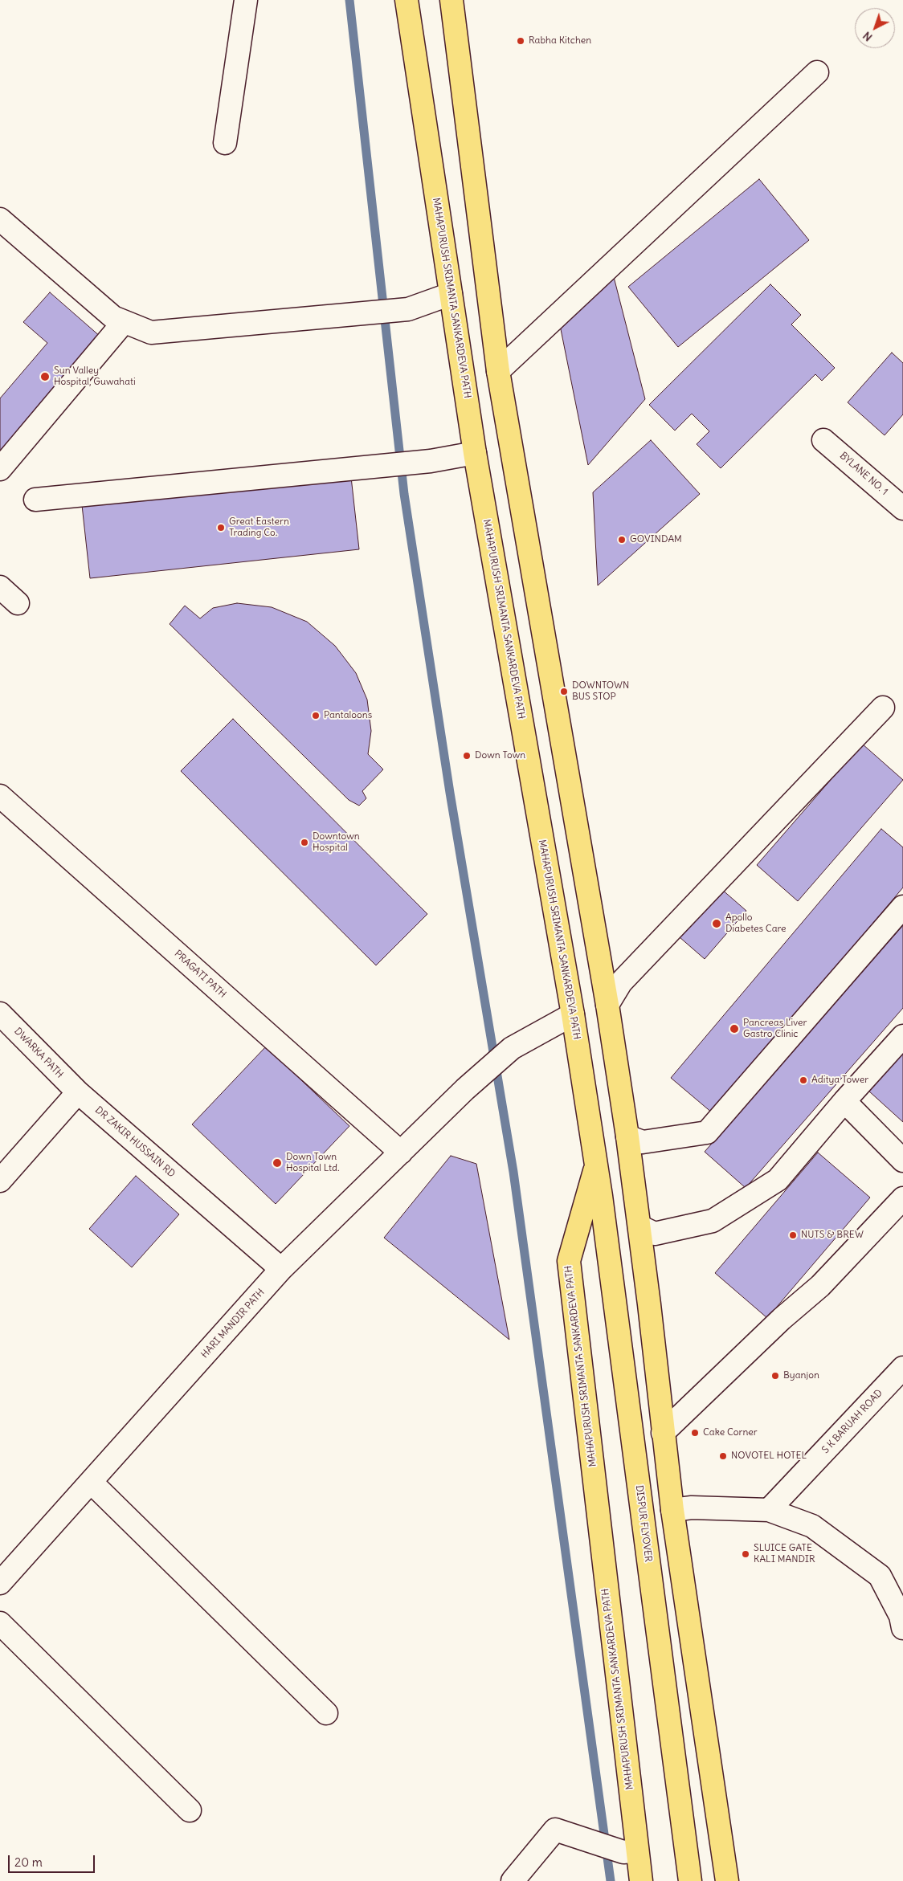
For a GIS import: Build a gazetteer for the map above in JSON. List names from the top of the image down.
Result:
{
  "streets": {
    "main road": ["MAHAPURUSH SRIMANTA SANKARDEVA PATH", "DISPUR FLYOVER"],
    "street": [
      "BYLANE NO. 1",
      "PRAGATI PATH",
      "DWARKA PATH",
      "DR ZAKIR HUSSAIN RD",
      "HARI MANDIR PATH",
      "S K BARUAH ROAD"
    ]
  },
  "crossings": [
    ["MAHAPURUSH SRIMANTA SANKARDEVA PATH", "HARI MANDIR PATH"],
    ["MAHAPURUSH SRIMANTA SANKARDEVA PATH", "DISPUR FLYOVER"],
    ["PRAGATI PATH", "HARI MANDIR PATH"],
    ["DWARKA PATH", "DR ZAKIR HUSSAIN RD"],
    ["DR ZAKIR HUSSAIN RD", "HARI MANDIR PATH"]
  ],
  "places": [
    "Rabha Kitchen",
    "Sun Valley Hospital, Guwahati",
    "Great Eastern Trading Co.",
    "GOVINDAM",
    "DOWNTOWN BUS STOP",
    "Pantaloons",
    "Down Town",
    "Downtown Hospital",
    "Apollo Diabetes Care",
    "Pancreas Liver Gastro Clinic",
    "Aditya Tower",
    "Down Town Hospital Ltd.",
    "NUTS & BREW",
    "Byanjon",
    "Cake Corner",
    "NOVOTEL HOTEL",
    "SLUICE GATE KALI MANDIR"
  ],
  "scale_bar": "20 m",
  "north": "bottom left"
}
